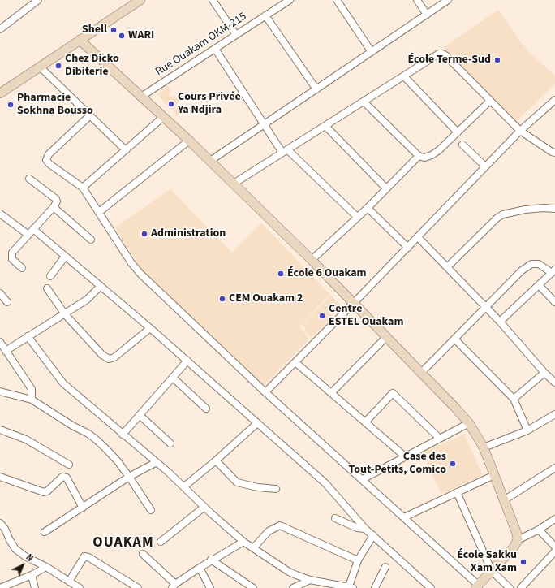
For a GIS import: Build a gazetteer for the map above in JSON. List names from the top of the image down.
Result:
{
  "streets": {
    "street": ["Rue Ouakam OKM-215"]
  },
  "districts": ["OUAKAM"],
  "places": [
    "Shell",
    "WARI",
    "École Terme-Sud",
    "Chez Dicko Dibiterie",
    "Cours Privée Ya Ndjira",
    "Pharmacie Sokhna Bousso",
    "Administration",
    "École 6 Ouakam",
    "CEM Ouakam 2",
    "Centre ESTEL Ouakam",
    "Case des Tout-Petits, Comico",
    "École Sakku Xam Xam"
  ],
  "north": "top right"
}
